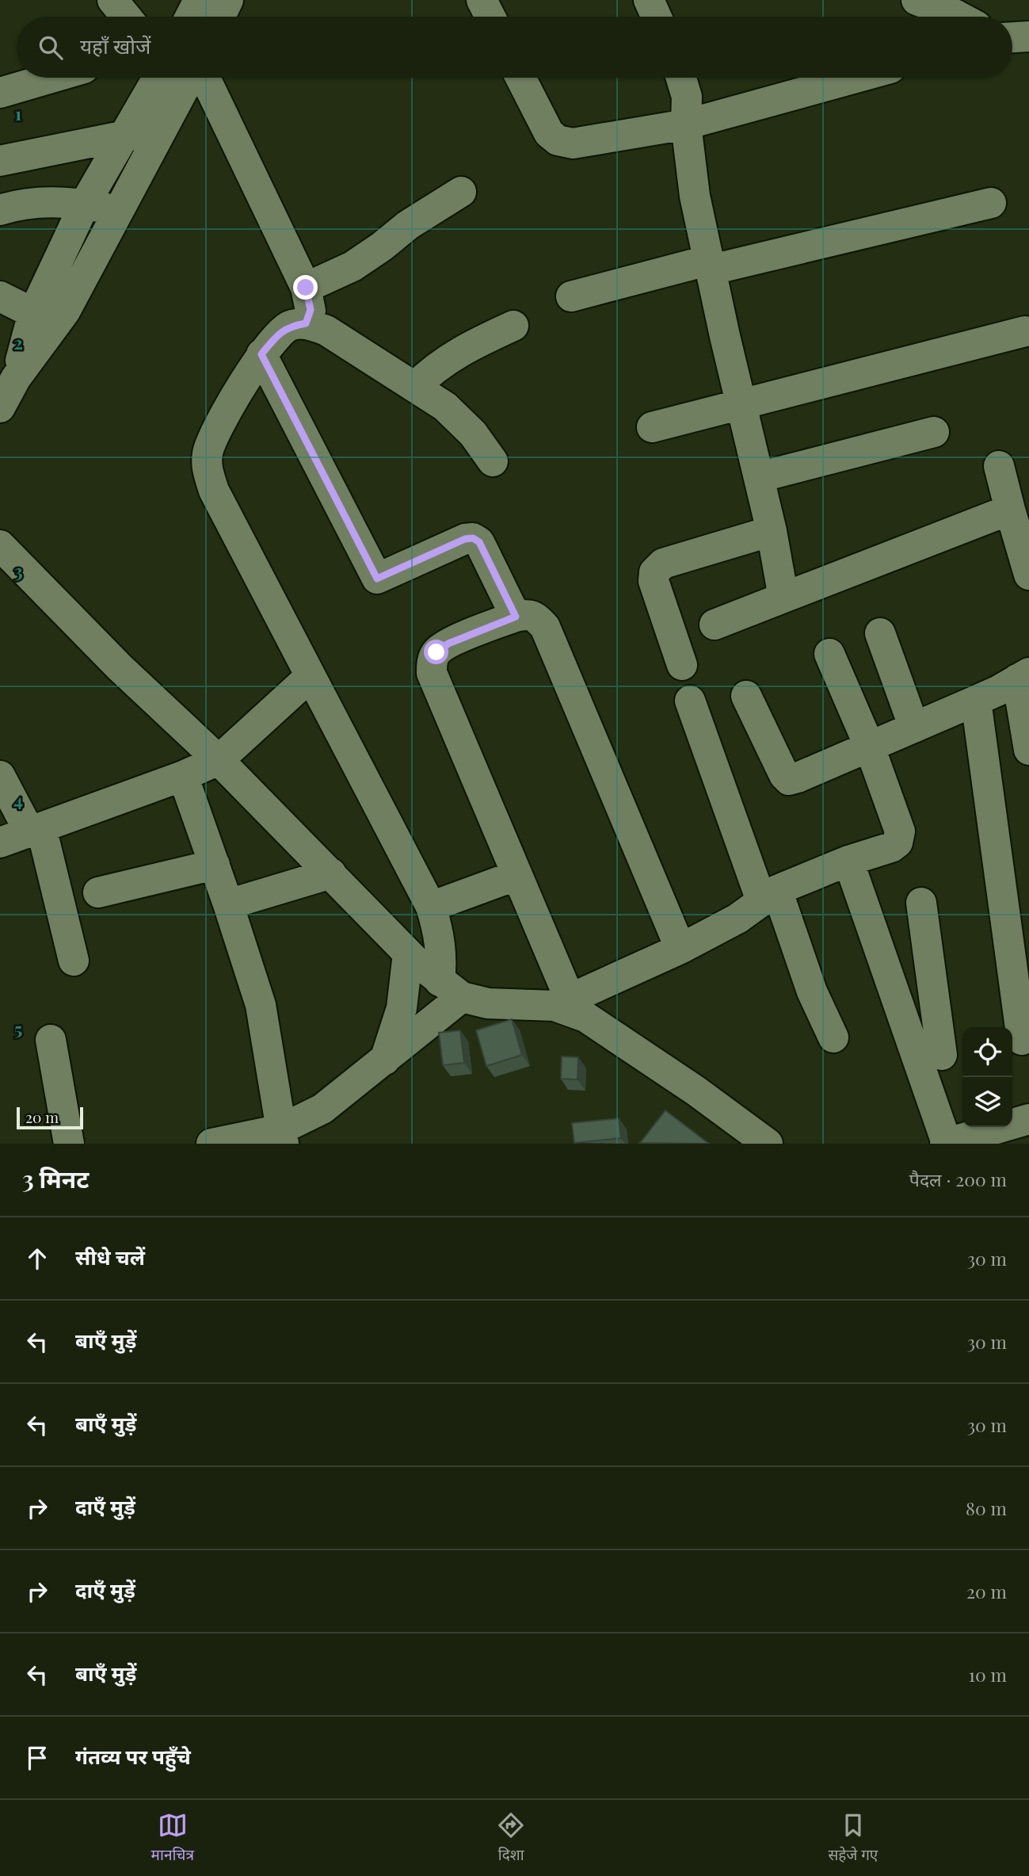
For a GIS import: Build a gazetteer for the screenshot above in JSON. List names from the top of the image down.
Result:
{
  "scale_bar": "20 m",
  "page": {
    "search": "यहाँ खोजें",
    "scale": "20 m",
    "heading": ["3 मिनट", "पैदल · 200 m"],
    "list": [
      ["सीधे चलें", "30 m"],
      ["बाएँ मुड़ें", "30 m"],
      ["बाएँ मुड़ें", "30 m"],
      ["दाएँ मुड़ें", "80 m"],
      ["दाएँ मुड़ें", "20 m"],
      ["बाएँ मुड़ें", "10 m"],
      "गंतव्य पर पहुँचे"
    ],
    "nav": ["मानचित्र", "दिशा", "सहेजे गए"]
  },
  "grid": {
    "rows": [
      "1",
      "2",
      "3",
      "4",
      "5"
    ]
  }
}
